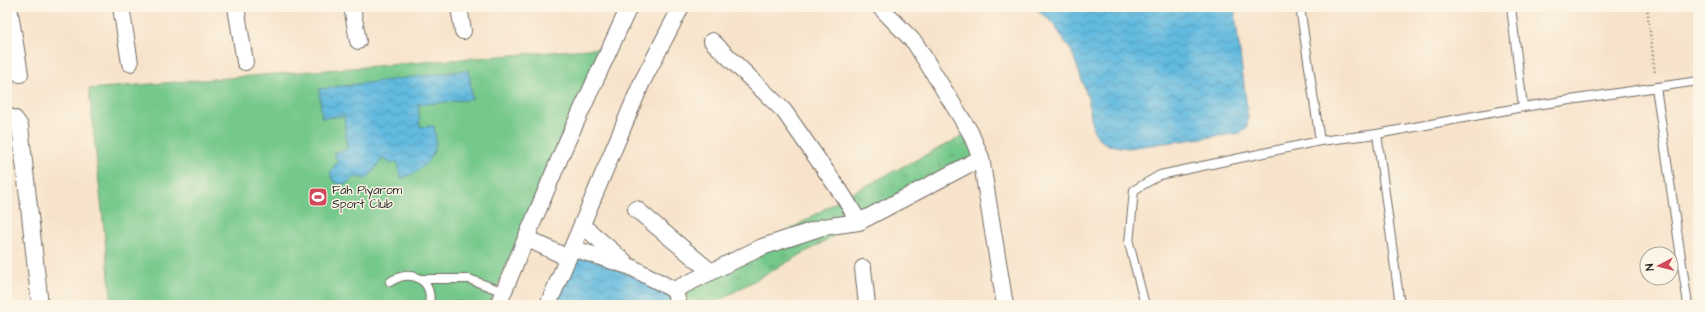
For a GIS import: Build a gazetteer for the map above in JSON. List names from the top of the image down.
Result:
{
  "places": {
    "sports": ["Fah Piyarom Sport Club"]
  },
  "north": "left"
}
